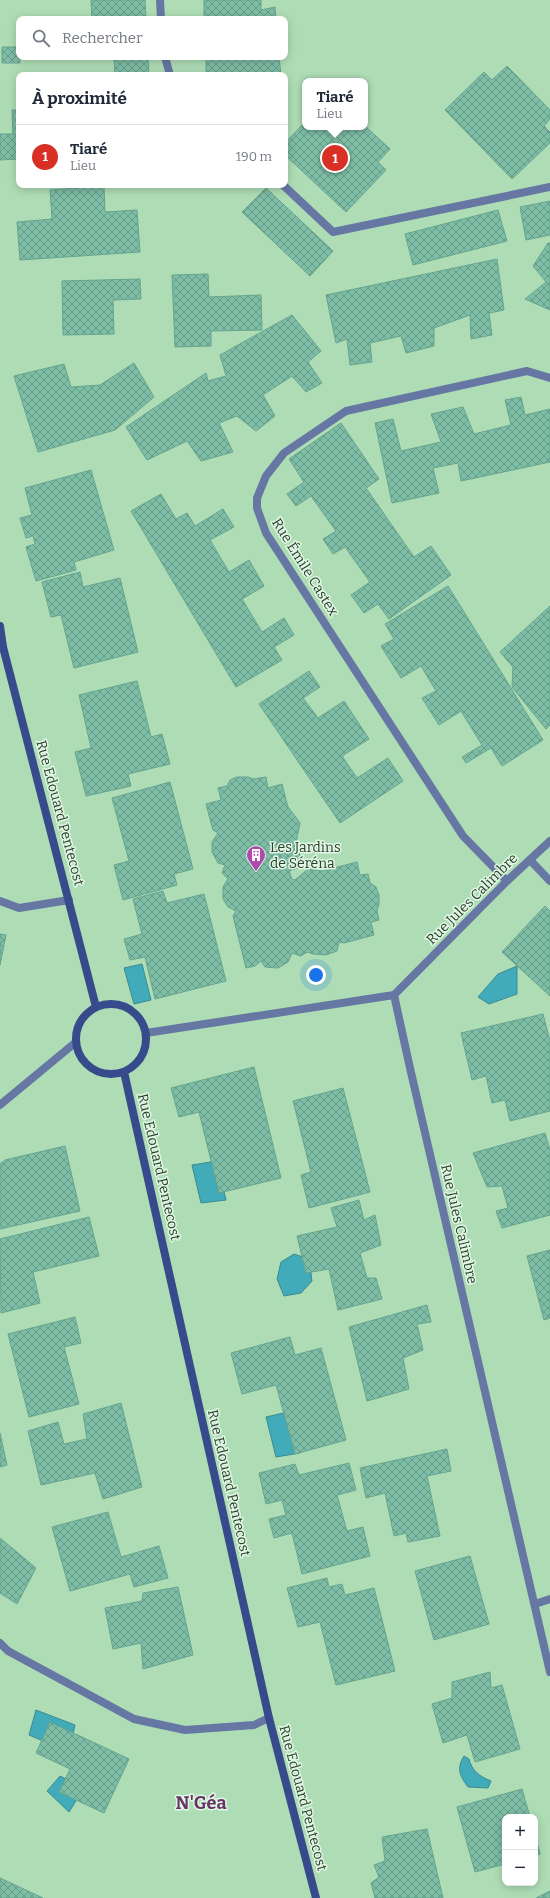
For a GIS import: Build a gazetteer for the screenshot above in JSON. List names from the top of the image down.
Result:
{
  "streets": {
    "street": ["Rue Émile Castex", "Rue Edouard Pentecost", "Rue Jules Calimbre"]
  },
  "crossings": [
    ["Rue Émile Castex", "Rue Jules Calimbre"]
  ],
  "districts": ["N'Géa"],
  "places": {
    "building": ["Les Jardins de Séréna"]
  },
  "page": {
    "search": "Rechercher",
    "heading": "À proximité",
    "popup": ["Tiaré", "Lieu"],
    "list": [
      {
        "mark": "1",
        "name": "Tiaré",
        "note": "Lieu",
        "value": "190 m"
      }
    ],
    "pins": "1",
    "map_buttons": ["+", "−"]
  }
}
